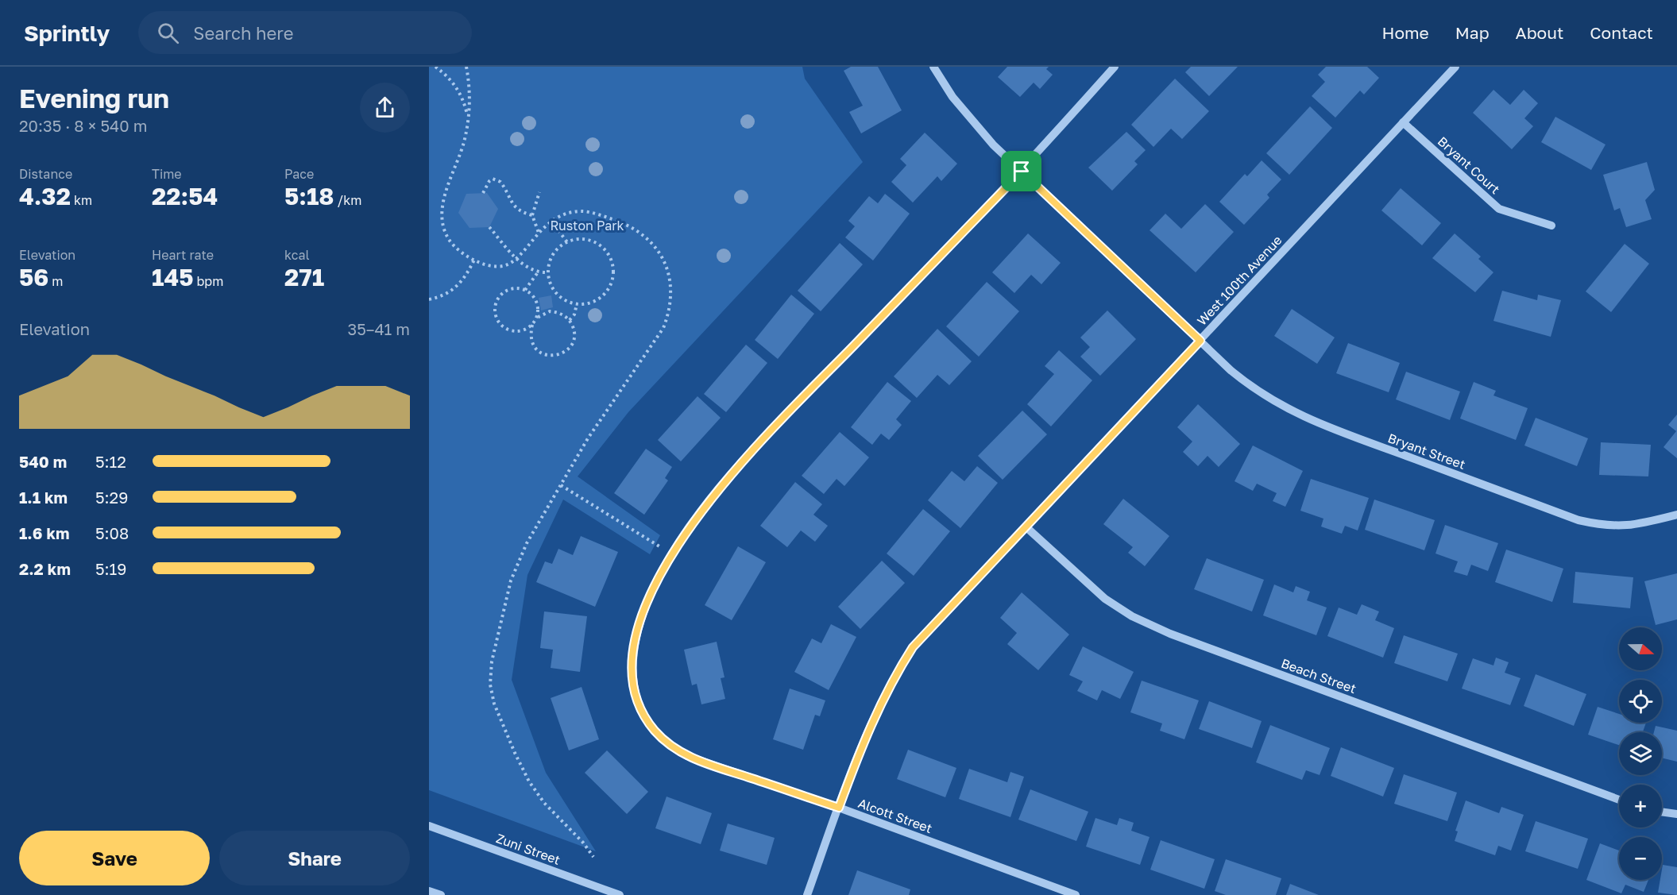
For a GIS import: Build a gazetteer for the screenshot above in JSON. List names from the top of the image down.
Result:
{
  "streets": {
    "street": [
      "Bryant Court",
      "West 100th Avenue",
      "Bryant Street",
      "Beach Street",
      "Alcott Street",
      "Zuni Street"
    ]
  },
  "crossings": [
    ["Bryant Court", "West 100th Avenue"],
    ["West 100th Avenue", "Bryant Street"],
    ["West 100th Avenue", "Beach Street"],
    ["West 100th Avenue", "Alcott Street"],
    ["Bryant Street", "Alcott Street"]
  ],
  "parks": ["Ruston Park"],
  "north": "right",
  "page": {
    "header": "Sprintly",
    "search": "Search here",
    "nav": [
      "Home",
      "Map",
      "About",
      "Contact"
    ],
    "heading": ["Evening run", "20:35 · 8 × 540 m"],
    "stats": [
      ["Distance", "4.32 km"],
      ["Time", "22:54"],
      ["Pace", "5:18 /km"],
      ["Elevation", "56 m"],
      ["Heart rate", "145 bpm"],
      ["kcal", "271"]
    ],
    "chart": ["Elevation", "35–41 m"],
    "list": [
      {
        "name": "540 m",
        "note": "5:12"
      },
      {
        "name": "1.1 km",
        "note": "5:29"
      },
      {
        "name": "1.6 km",
        "note": "5:08"
      },
      {
        "name": "2.2 km",
        "note": "5:19"
      }
    ],
    "map_buttons": ["+", "−"],
    "buttons": ["Save", "Share"]
  }
}
